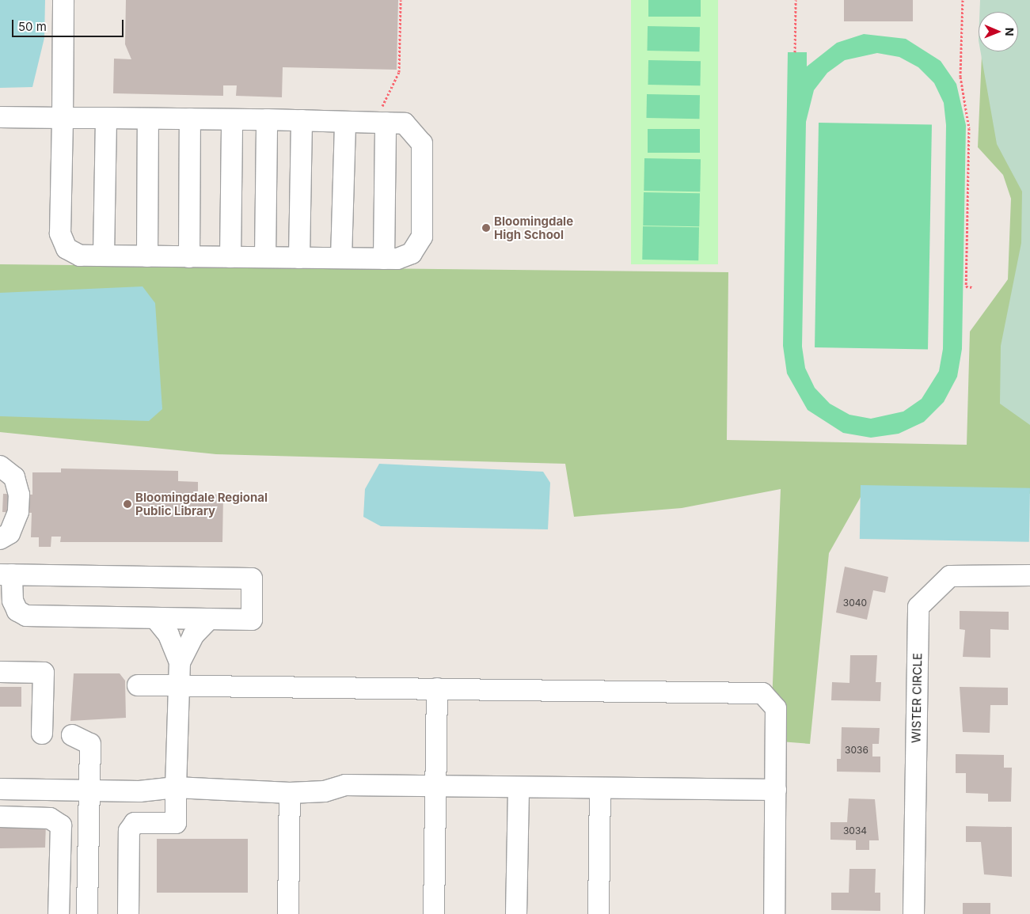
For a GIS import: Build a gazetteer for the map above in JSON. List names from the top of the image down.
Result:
{
  "streets": {
    "street": ["WISTER CIRCLE"]
  },
  "places": ["Bloomingdale High School", "Bloomingdale Regional Public Library"],
  "house_numbers": ["3040", "3036", "3034"],
  "scale_bar": "50 m",
  "north": "right"
}
